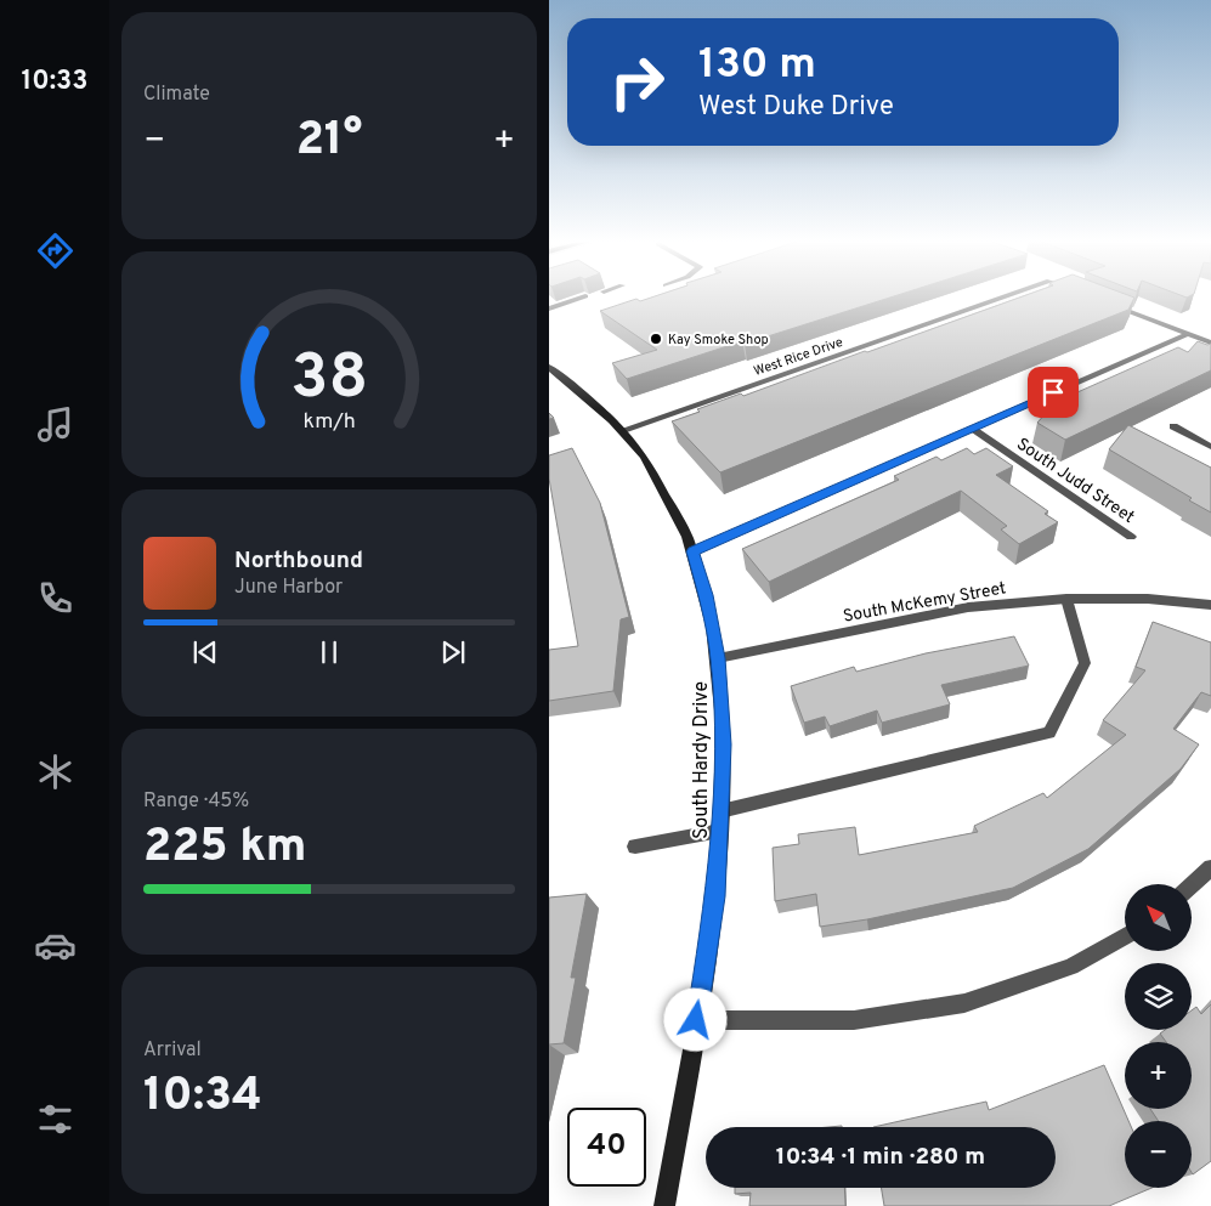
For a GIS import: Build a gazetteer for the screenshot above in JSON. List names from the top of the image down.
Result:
{
  "streets": {
    "street": [
      "West Rice Drive",
      "South Judd Street",
      "South McKemy Street",
      "South Hardy Drive"
    ]
  },
  "crossings": [
    ["West Rice Drive", "South Hardy Drive"],
    ["South McKemy Street", "South Hardy Drive"]
  ],
  "places": ["Kay Smoke Shop"],
  "north": "top left",
  "page": {
    "tabs": "10:33",
    "tile": [
      "Climate",
      ["Range · 45%", "225 km"],
      ["Arrival", "10:34"]
    ],
    "turn": ["130 m", "West Duke Drive"],
    "heat": ["−", "21°", "+"],
    "song": ["Northbound", "June Harbor"],
    "map_buttons": ["+", "−"],
    "limit": "40",
    "trip": "10:34 · 1 min · 280 m",
    "gauge": ["38", "km/h"]
  }
}
